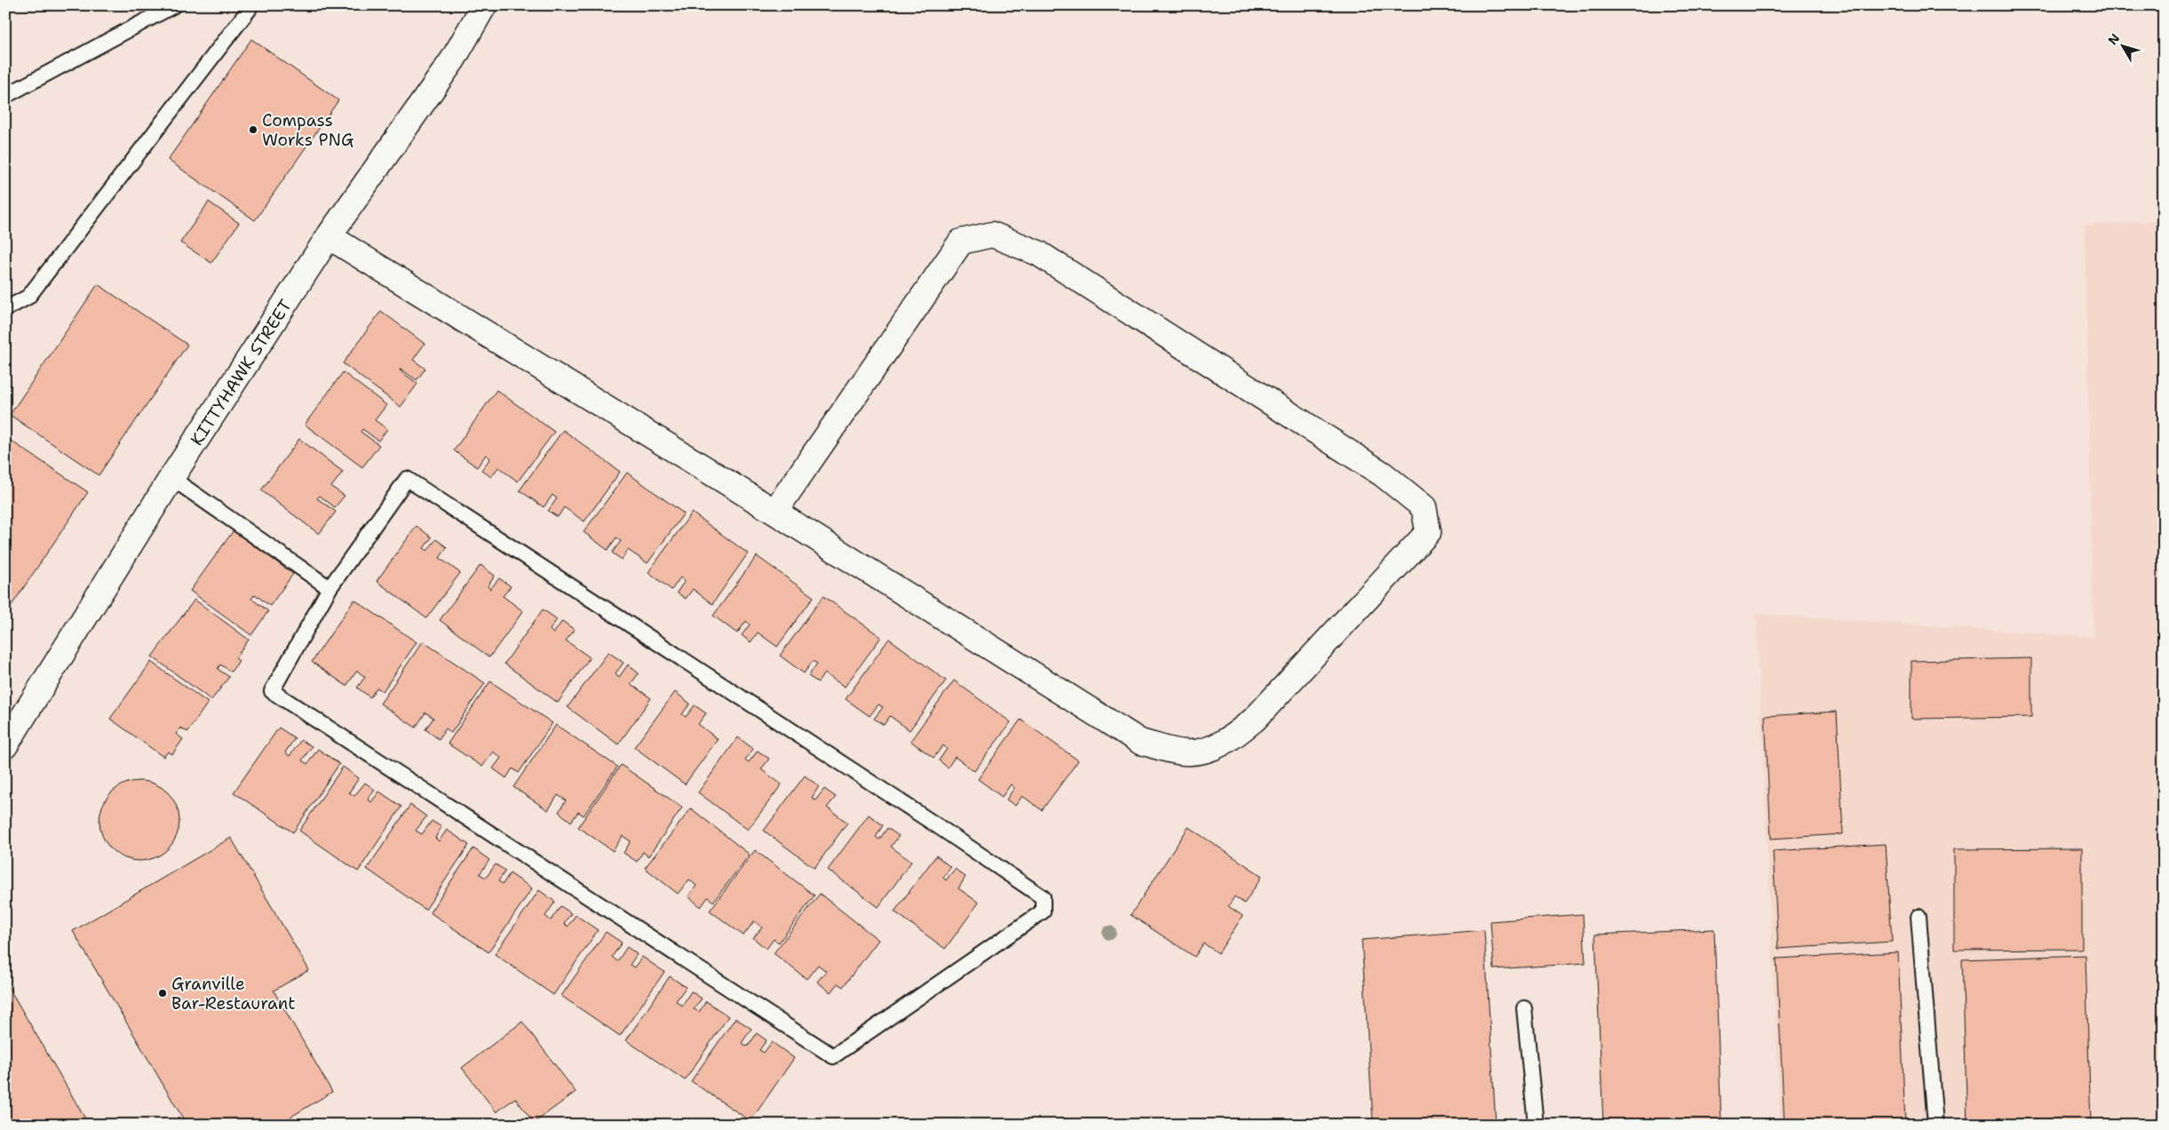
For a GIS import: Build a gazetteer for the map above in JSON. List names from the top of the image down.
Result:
{
  "streets": {
    "street": ["KITTYHAWK STREET"]
  },
  "places": ["Compass Works PNG", "Granville Bar-Restaurant"],
  "north": "top left"
}
